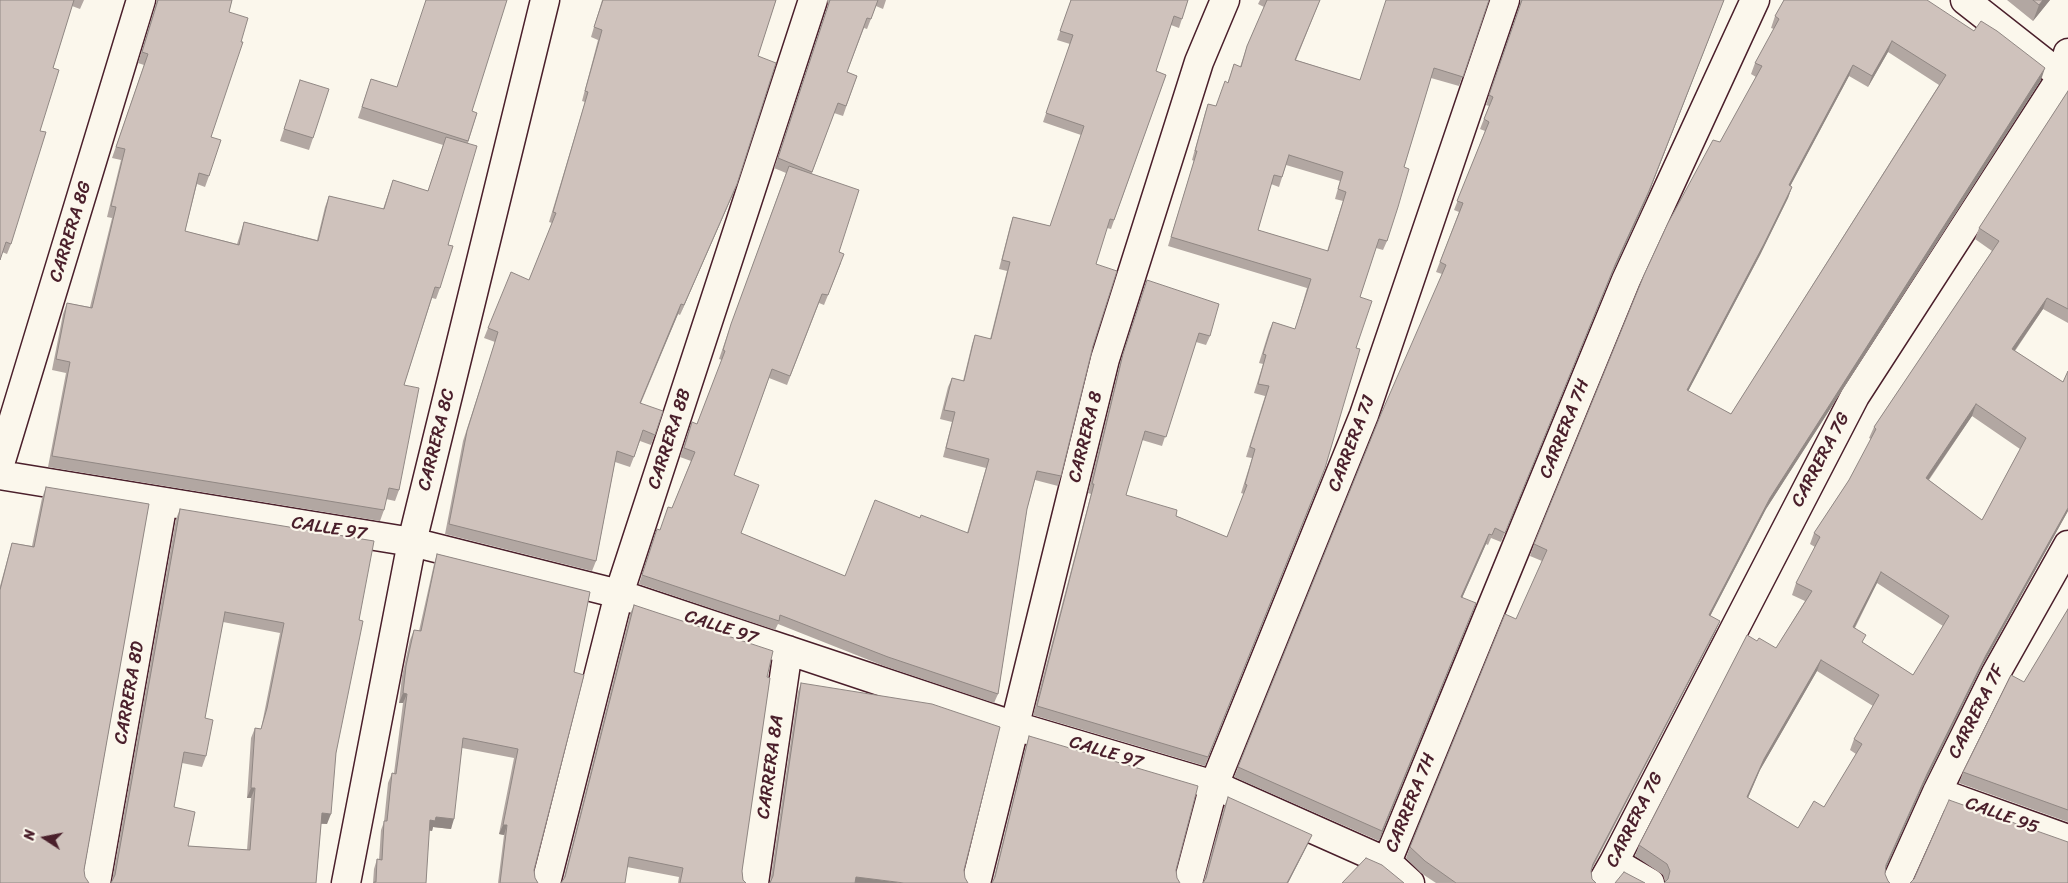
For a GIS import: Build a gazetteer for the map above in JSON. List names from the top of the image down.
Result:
{
  "streets": {
    "street": [
      "CARRERA 8G",
      "CARRERA 7H",
      "CARRERA 8",
      "CARRERA 8B",
      "CARRERA 8C",
      "CARRERA 7J",
      "CARRERA 7G",
      "CALLE 97",
      "CARRERA 8D",
      "CARRERA 7F",
      "CARRERA 8A",
      "CALLE 95"
    ]
  },
  "crossings": [
    ["CARRERA 7H", "CALLE 97"],
    ["CARRERA 8", "CALLE 97"],
    ["CARRERA 8B", "CALLE 97"],
    ["CARRERA 8C", "CALLE 97"],
    ["CARRERA 7J", "CALLE 97"],
    ["CALLE 97", "CARRERA 8D"],
    ["CALLE 97", "CARRERA 8A"],
    ["CARRERA 7F", "CALLE 95"]
  ],
  "north": "left"
}
